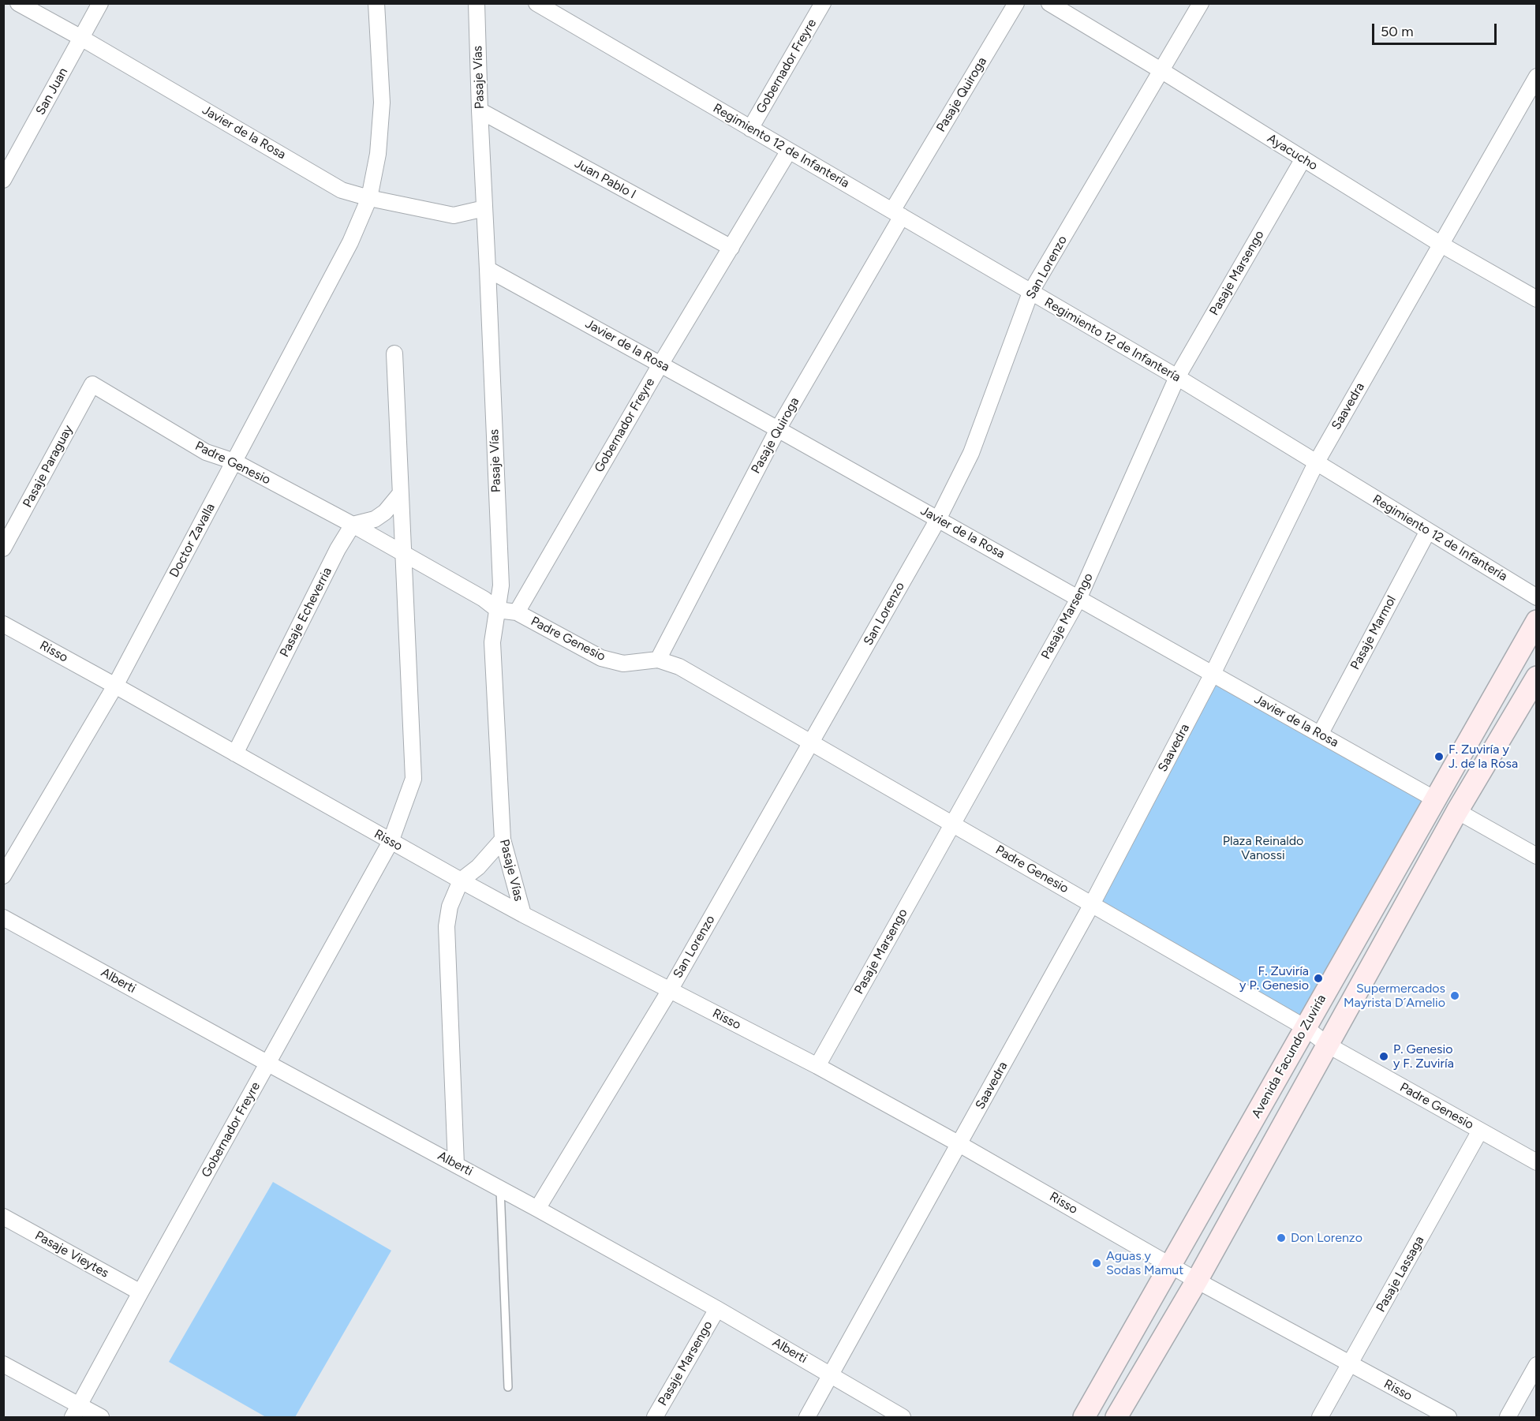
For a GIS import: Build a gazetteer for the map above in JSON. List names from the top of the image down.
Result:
{
  "streets": {
    "main road": ["Avenida Facundo Zuviría"],
    "street": [
      "Gobernador Freyre",
      "Pasaje Vías",
      "San Juan",
      "Pasaje Quiroga",
      "Javier de la Rosa",
      "Regimiento 12 de Infantería",
      "Ayacucho",
      "Juan Pablo I",
      "San Lorenzo",
      "Pasaje Marsengo",
      "Saavedra",
      "Padre Genesio",
      "Pasaje Paraguay",
      "Doctor Zavalla",
      "Pasaje Echeverria",
      "Pasaje Marmol",
      "Risso",
      "Alberti",
      "Pasaje Vieytes",
      "Pasaje Lassaga"
    ]
  },
  "crossings": [
    ["Gobernador Freyre", "Javier de la Rosa"],
    ["Gobernador Freyre", "Regimiento 12 de Infantería"],
    ["Gobernador Freyre", "Juan Pablo I"],
    ["Gobernador Freyre", "Padre Genesio"],
    ["Gobernador Freyre", "Risso"],
    ["Gobernador Freyre", "Alberti"],
    ["Gobernador Freyre", "Pasaje Vieytes"],
    ["Pasaje Vías", "Javier de la Rosa"],
    ["Pasaje Vías", "Juan Pablo I"],
    ["Pasaje Vías", "Padre Genesio"],
    ["Pasaje Vías", "Risso"],
    ["San Juan", "Javier de la Rosa"],
    ["Pasaje Quiroga", "Javier de la Rosa"],
    ["Pasaje Quiroga", "Regimiento 12 de Infantería"],
    ["Pasaje Quiroga", "Padre Genesio"],
    ["Javier de la Rosa", "San Lorenzo"],
    ["Javier de la Rosa", "Pasaje Marsengo"],
    ["Javier de la Rosa", "Saavedra"],
    ["Javier de la Rosa", "Doctor Zavalla"],
    ["Javier de la Rosa", "Pasaje Marmol"],
    ["Javier de la Rosa", "Avenida Facundo Zuviría"],
    ["Regimiento 12 de Infantería", "San Lorenzo"],
    ["Regimiento 12 de Infantería", "Pasaje Marsengo"],
    ["Regimiento 12 de Infantería", "Saavedra"],
    ["Regimiento 12 de Infantería", "Pasaje Marmol"],
    ["Ayacucho", "San Lorenzo"],
    ["Ayacucho", "Pasaje Marsengo"],
    ["Ayacucho", "Saavedra"],
    ["San Lorenzo", "Padre Genesio"],
    ["San Lorenzo", "Risso"],
    ["San Lorenzo", "Alberti"],
    ["Pasaje Marsengo", "Padre Genesio"],
    ["Pasaje Marsengo", "Risso"],
    ["Pasaje Marsengo", "Alberti"],
    ["Saavedra", "Padre Genesio"],
    ["Saavedra", "Risso"],
    ["Saavedra", "Alberti"],
    ["Padre Genesio", "Pasaje Paraguay"],
    ["Padre Genesio", "Doctor Zavalla"],
    ["Padre Genesio", "Pasaje Echeverria"],
    ["Padre Genesio", "Avenida Facundo Zuviría"],
    ["Padre Genesio", "Pasaje Lassaga"],
    ["Doctor Zavalla", "Risso"],
    ["Pasaje Echeverria", "Risso"],
    ["Risso", "Avenida Facundo Zuviría"],
    ["Risso", "Pasaje Lassaga"]
  ],
  "parks": ["Plaza Reinaldo Vanossi"],
  "places": [
    "F. Zuviría y J. de la Rosa",
    "F. Zuviría y P. Genesio",
    "Supermercados Mayrista D´Amelio",
    "P. Genesio y F. Zuviría",
    "Don Lorenzo",
    "Aguas y Sodas Mamut"
  ],
  "scale_bar": "50 m"
}
